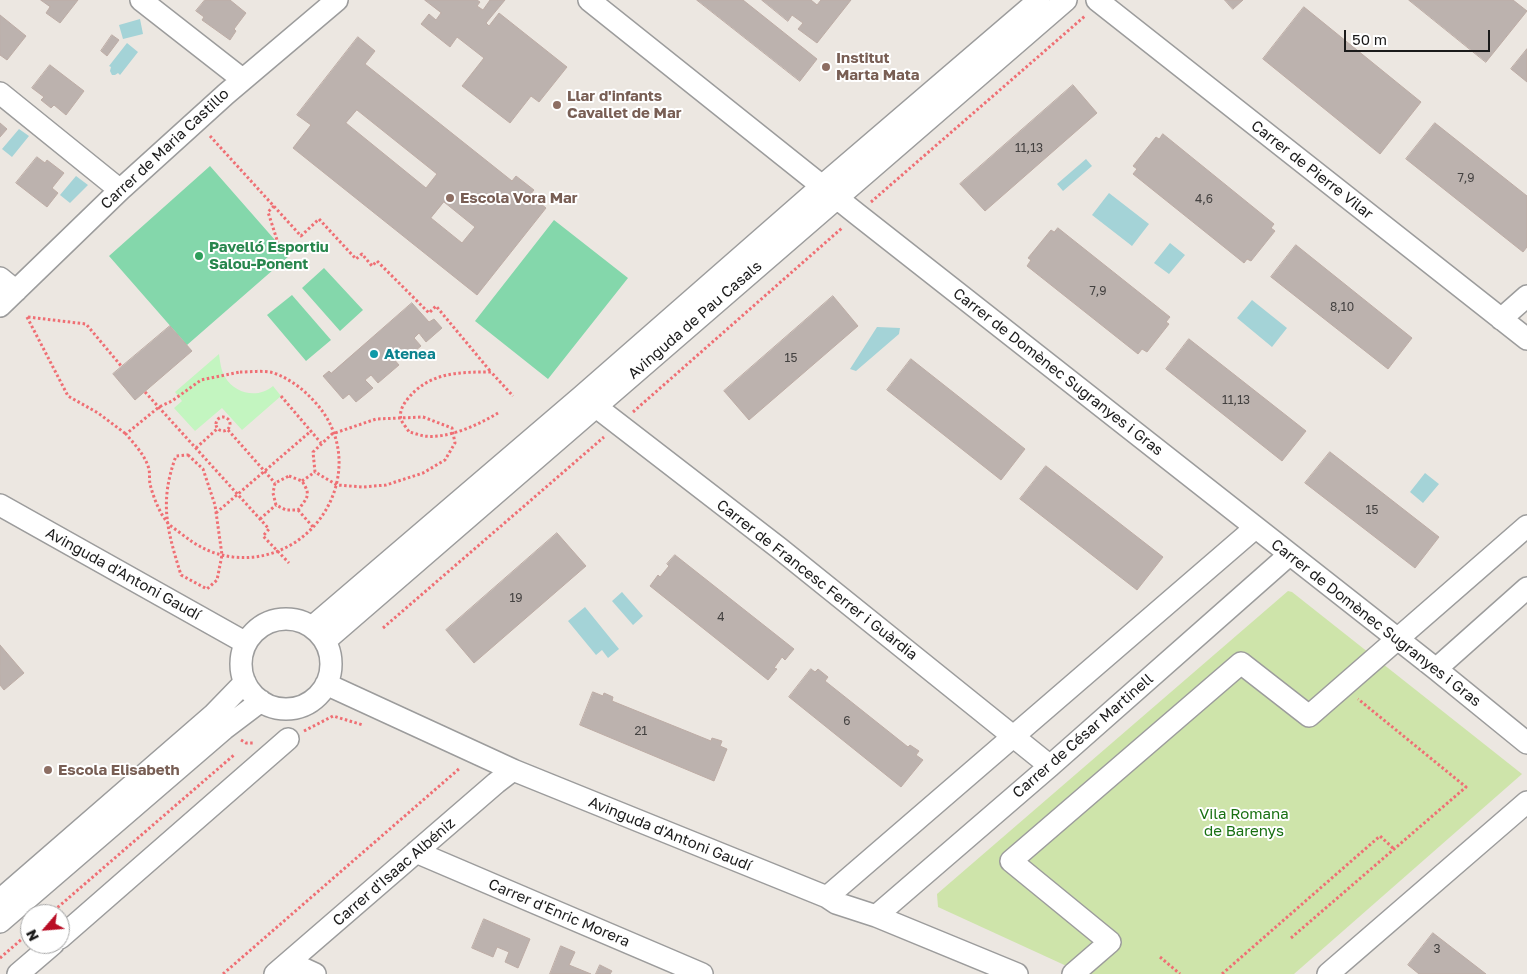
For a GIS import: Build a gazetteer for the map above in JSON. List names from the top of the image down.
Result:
{
  "streets": {
    "street": [
      "Carrer de Maria Castillo",
      "Carrer de Pierre Vilar",
      "Avinguda de Pau Casals",
      "Carrer de Domènec Sugranyes i Gras",
      "Avinguda d'Antoni Gaudí",
      "Carrer de Francesc Ferrer i Guàrdia",
      "Carrer de César Martinell",
      "Carrer d'Isaac Albéniz",
      "Carrer d'Enric Morera"
    ]
  },
  "crossings": [
    ["Avinguda de Pau Casals", "Carrer de Domènec Sugranyes i Gras"],
    ["Avinguda de Pau Casals", "Avinguda d'Antoni Gaudí"],
    ["Avinguda de Pau Casals", "Carrer de Francesc Ferrer i Guàrdia"],
    ["Carrer de Domènec Sugranyes i Gras", "Carrer de César Martinell"],
    ["Avinguda d'Antoni Gaudí", "Carrer de César Martinell"],
    ["Avinguda d'Antoni Gaudí", "Carrer d'Isaac Albéniz"],
    ["Carrer de Francesc Ferrer i Guàrdia", "Carrer de César Martinell"],
    ["Carrer d'Isaac Albéniz", "Carrer d'Enric Morera"]
  ],
  "parks": ["Vila Romana de Barenys"],
  "places": [
    "Institut Marta Mata",
    "Llar d'infants Cavallet de Mar",
    "Escola Vora Mar",
    "Pavelló Esportiu Salou-Ponent",
    "Atenea",
    "Escola Elisabeth"
  ],
  "house_numbers": [
    "11,13",
    "7,9",
    "4,6",
    "7,9",
    "8,10",
    "15",
    "11,13",
    "15",
    "19",
    "4",
    "6",
    "21",
    "3"
  ],
  "scale_bar": "50 m",
  "north": "bottom left"
}
